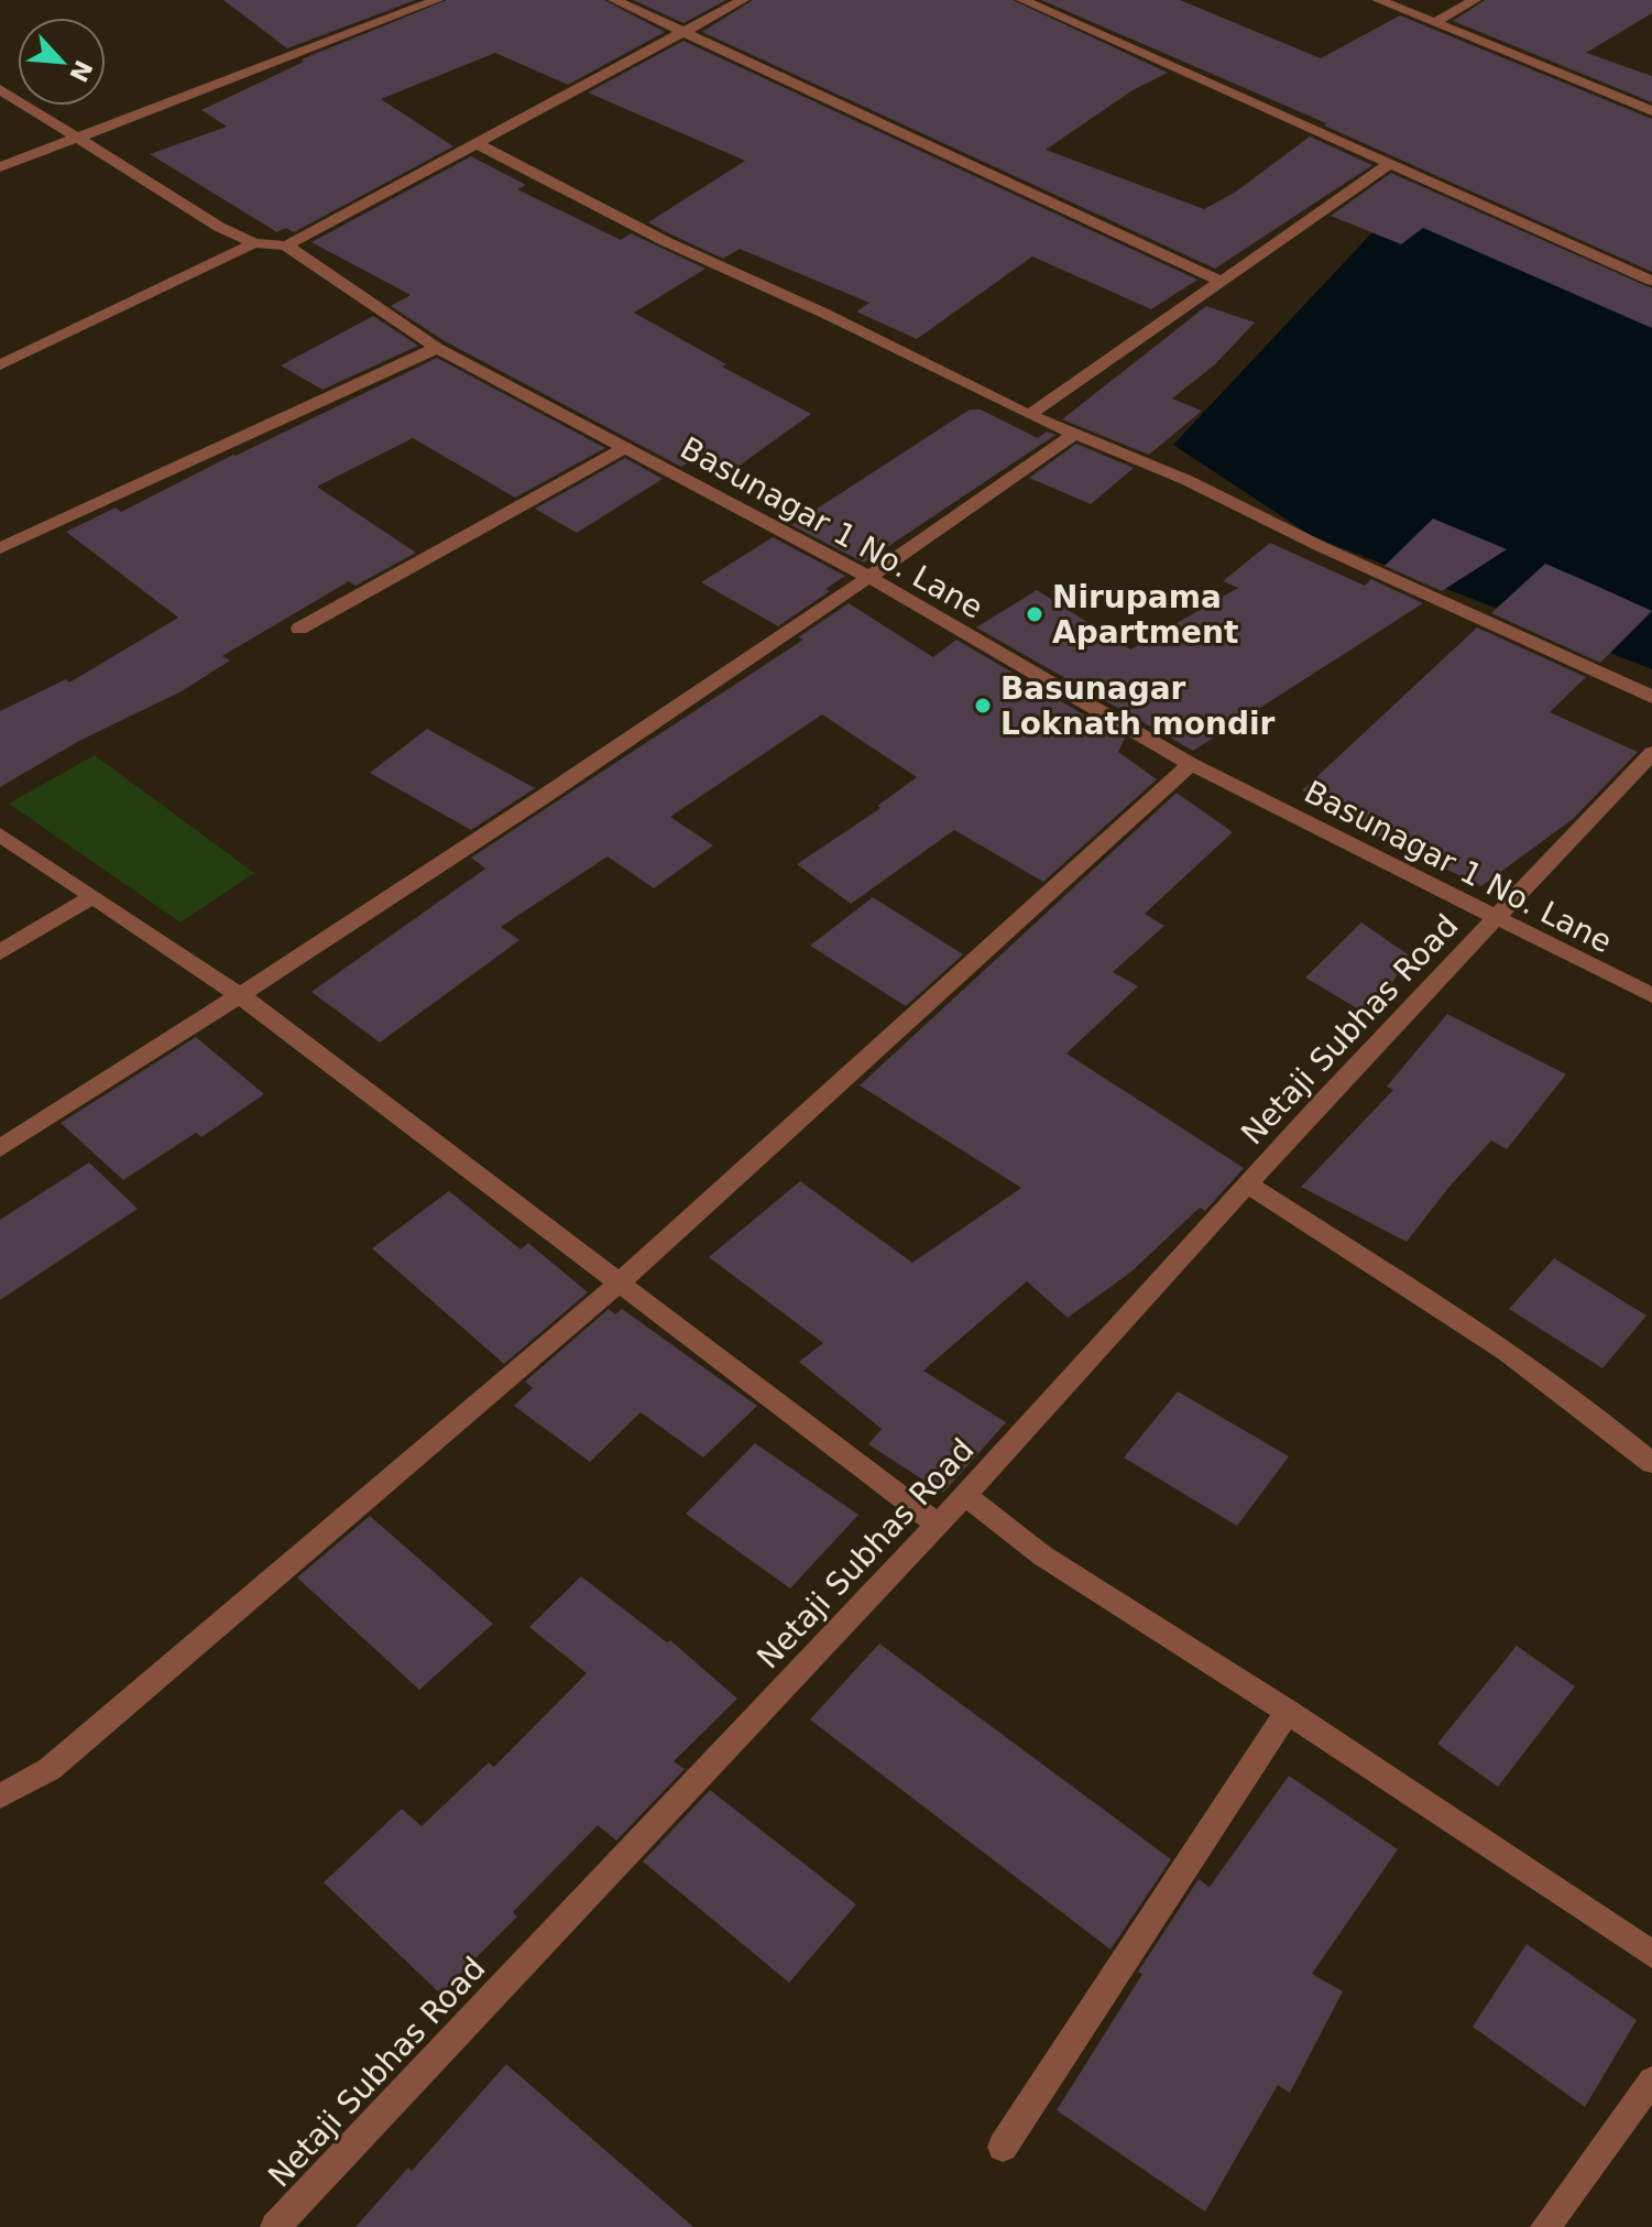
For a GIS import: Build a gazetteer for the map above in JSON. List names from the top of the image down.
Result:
{
  "streets": {
    "street": ["Basunagar 1 No. Lane", "Netaji Subhas Road"]
  },
  "crossings": [
    ["Basunagar 1 No. Lane", "Netaji Subhas Road"]
  ],
  "places": ["Nirupama Apartment", "Basunagar Loknath mondir"],
  "north": "bottom right"
}
